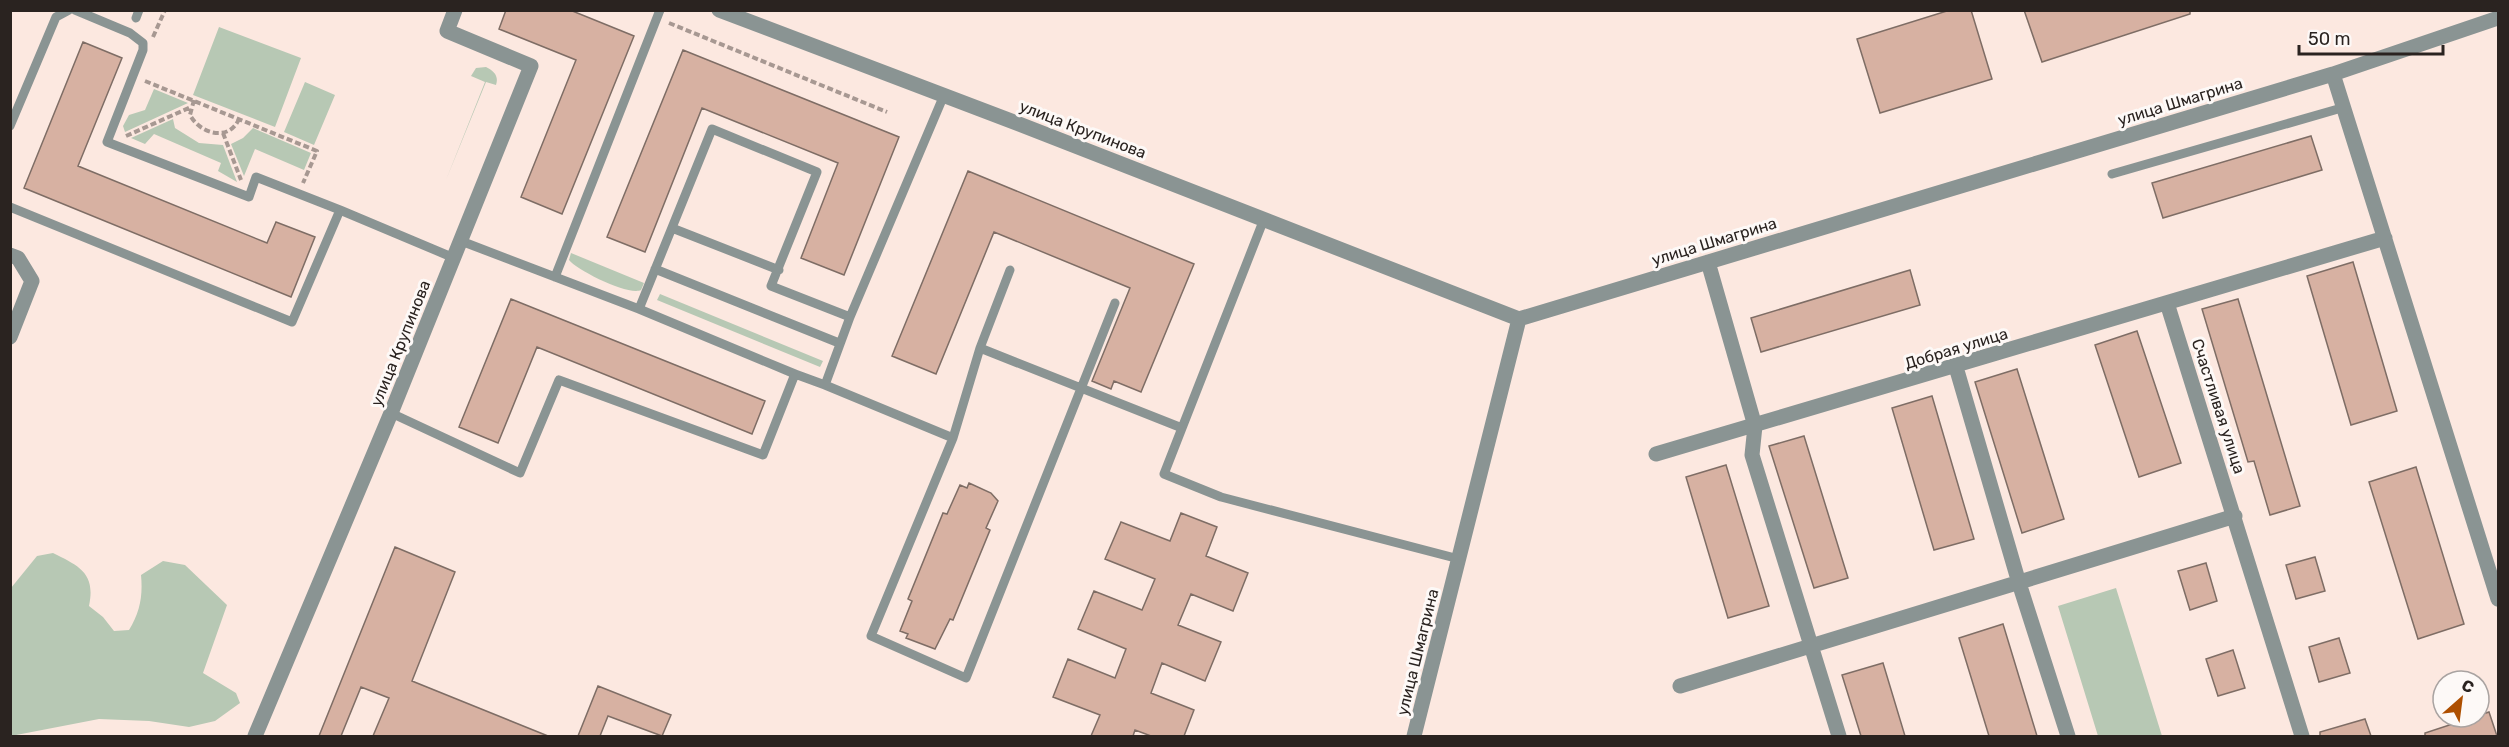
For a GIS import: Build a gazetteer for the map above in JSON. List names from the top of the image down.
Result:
{
  "streets": {
    "street": [
      "улица Шмагрина",
      "улица Крупинова",
      "Добрая улица",
      "Счастливая улица"
    ]
  },
  "crossings": [
    ["улица Шмагрина", "улица Крупинова"],
    ["Добрая улица", "Счастливая улица"]
  ],
  "scale_bar": "50 m",
  "north": "top right"
}
